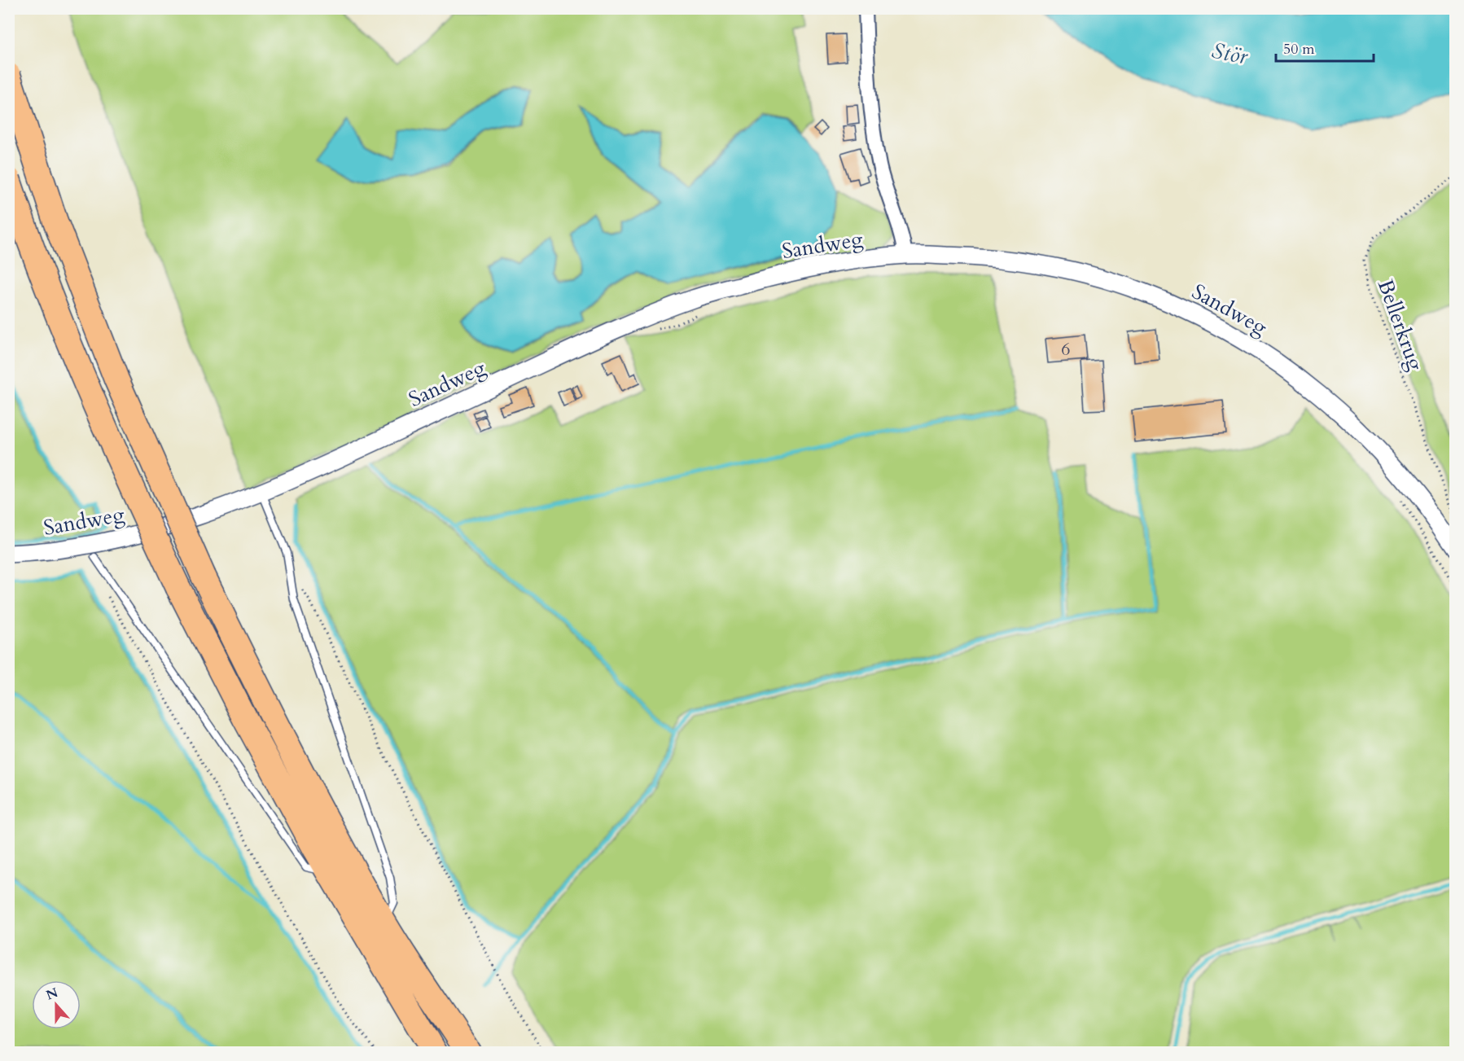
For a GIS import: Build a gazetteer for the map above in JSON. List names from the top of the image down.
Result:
{
  "streets": {
    "street": ["Sandweg"],
    "path": ["Bellerkrug"]
  },
  "water": ["Stör"],
  "house_numbers": ["6"],
  "scale_bar": "50 m",
  "north": "top"
}
